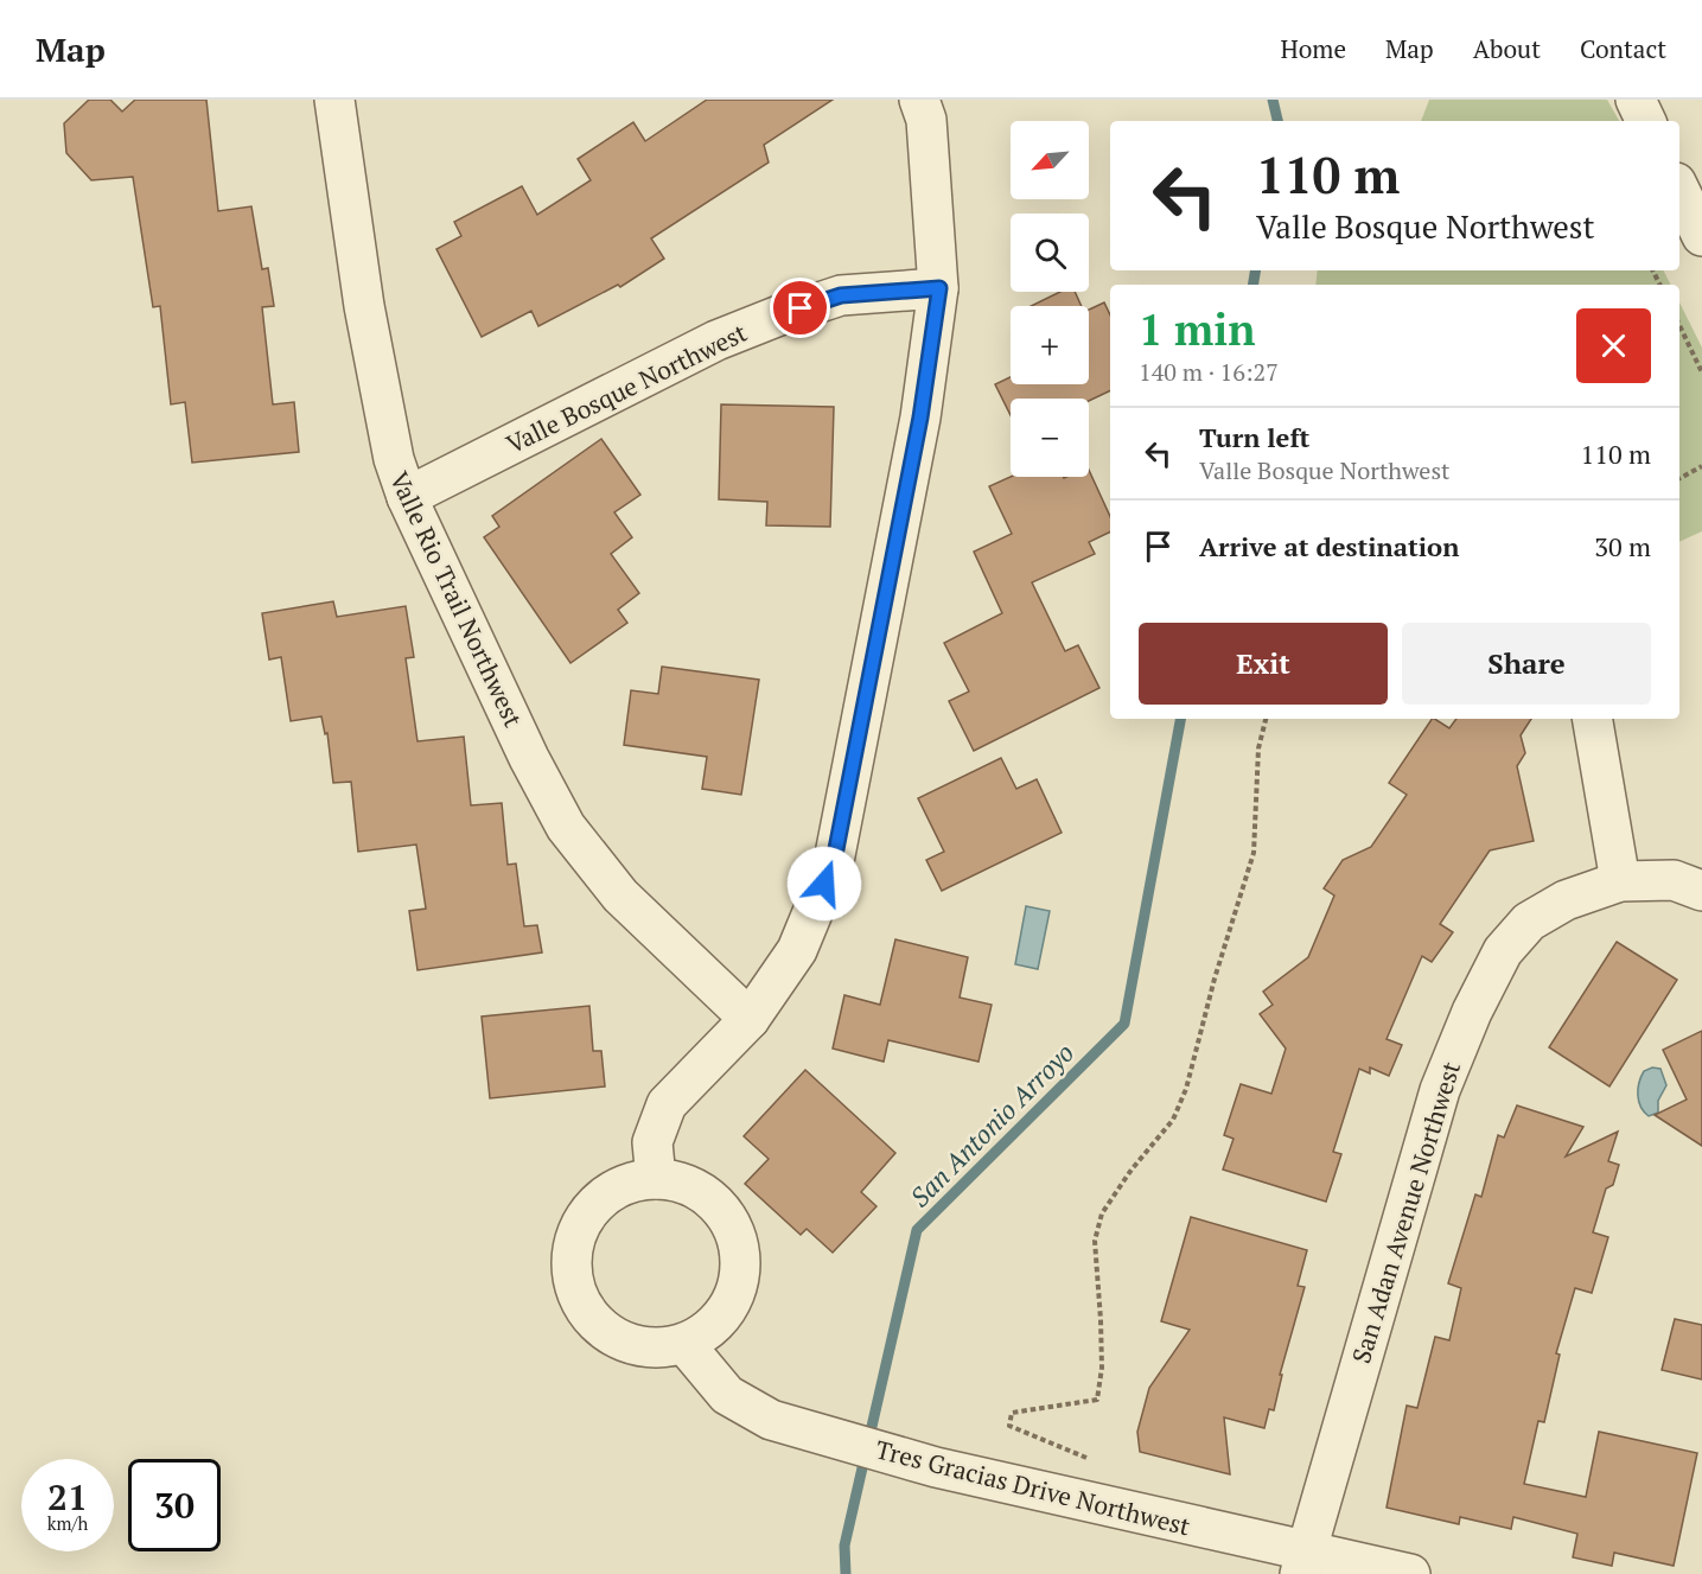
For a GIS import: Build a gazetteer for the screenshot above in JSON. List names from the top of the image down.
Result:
{
  "streets": {
    "street": [
      "Valle Bosque Northwest",
      "Valle Rio Trail Northwest",
      "San Adan Avenue Northwest",
      "Tres Gracias Drive Northwest"
    ]
  },
  "crossings": [
    ["Valle Bosque Northwest", "Valle Rio Trail Northwest"],
    ["San Adan Avenue Northwest", "Tres Gracias Drive Northwest"]
  ],
  "water": ["San Antonio Arroyo"],
  "north": "bottom left",
  "page": {
    "header": "Map",
    "nav": [
      "Home",
      "Map",
      "About",
      "Contact"
    ],
    "map_buttons": ["+", "−"],
    "turn": ["110 m", "Valle Bosque Northwest"],
    "heading": ["1 min", "140 m · 16:27"],
    "list": [
      {
        "name": "Turn left",
        "note": "Valle Bosque Northwest",
        "value": "110 m"
      },
      {
        "name": "Arrive at destination",
        "value": "30 m"
      }
    ],
    "buttons": ["Exit", "Share"],
    "speed": "21 km/h",
    "limit": "30"
  }
}
